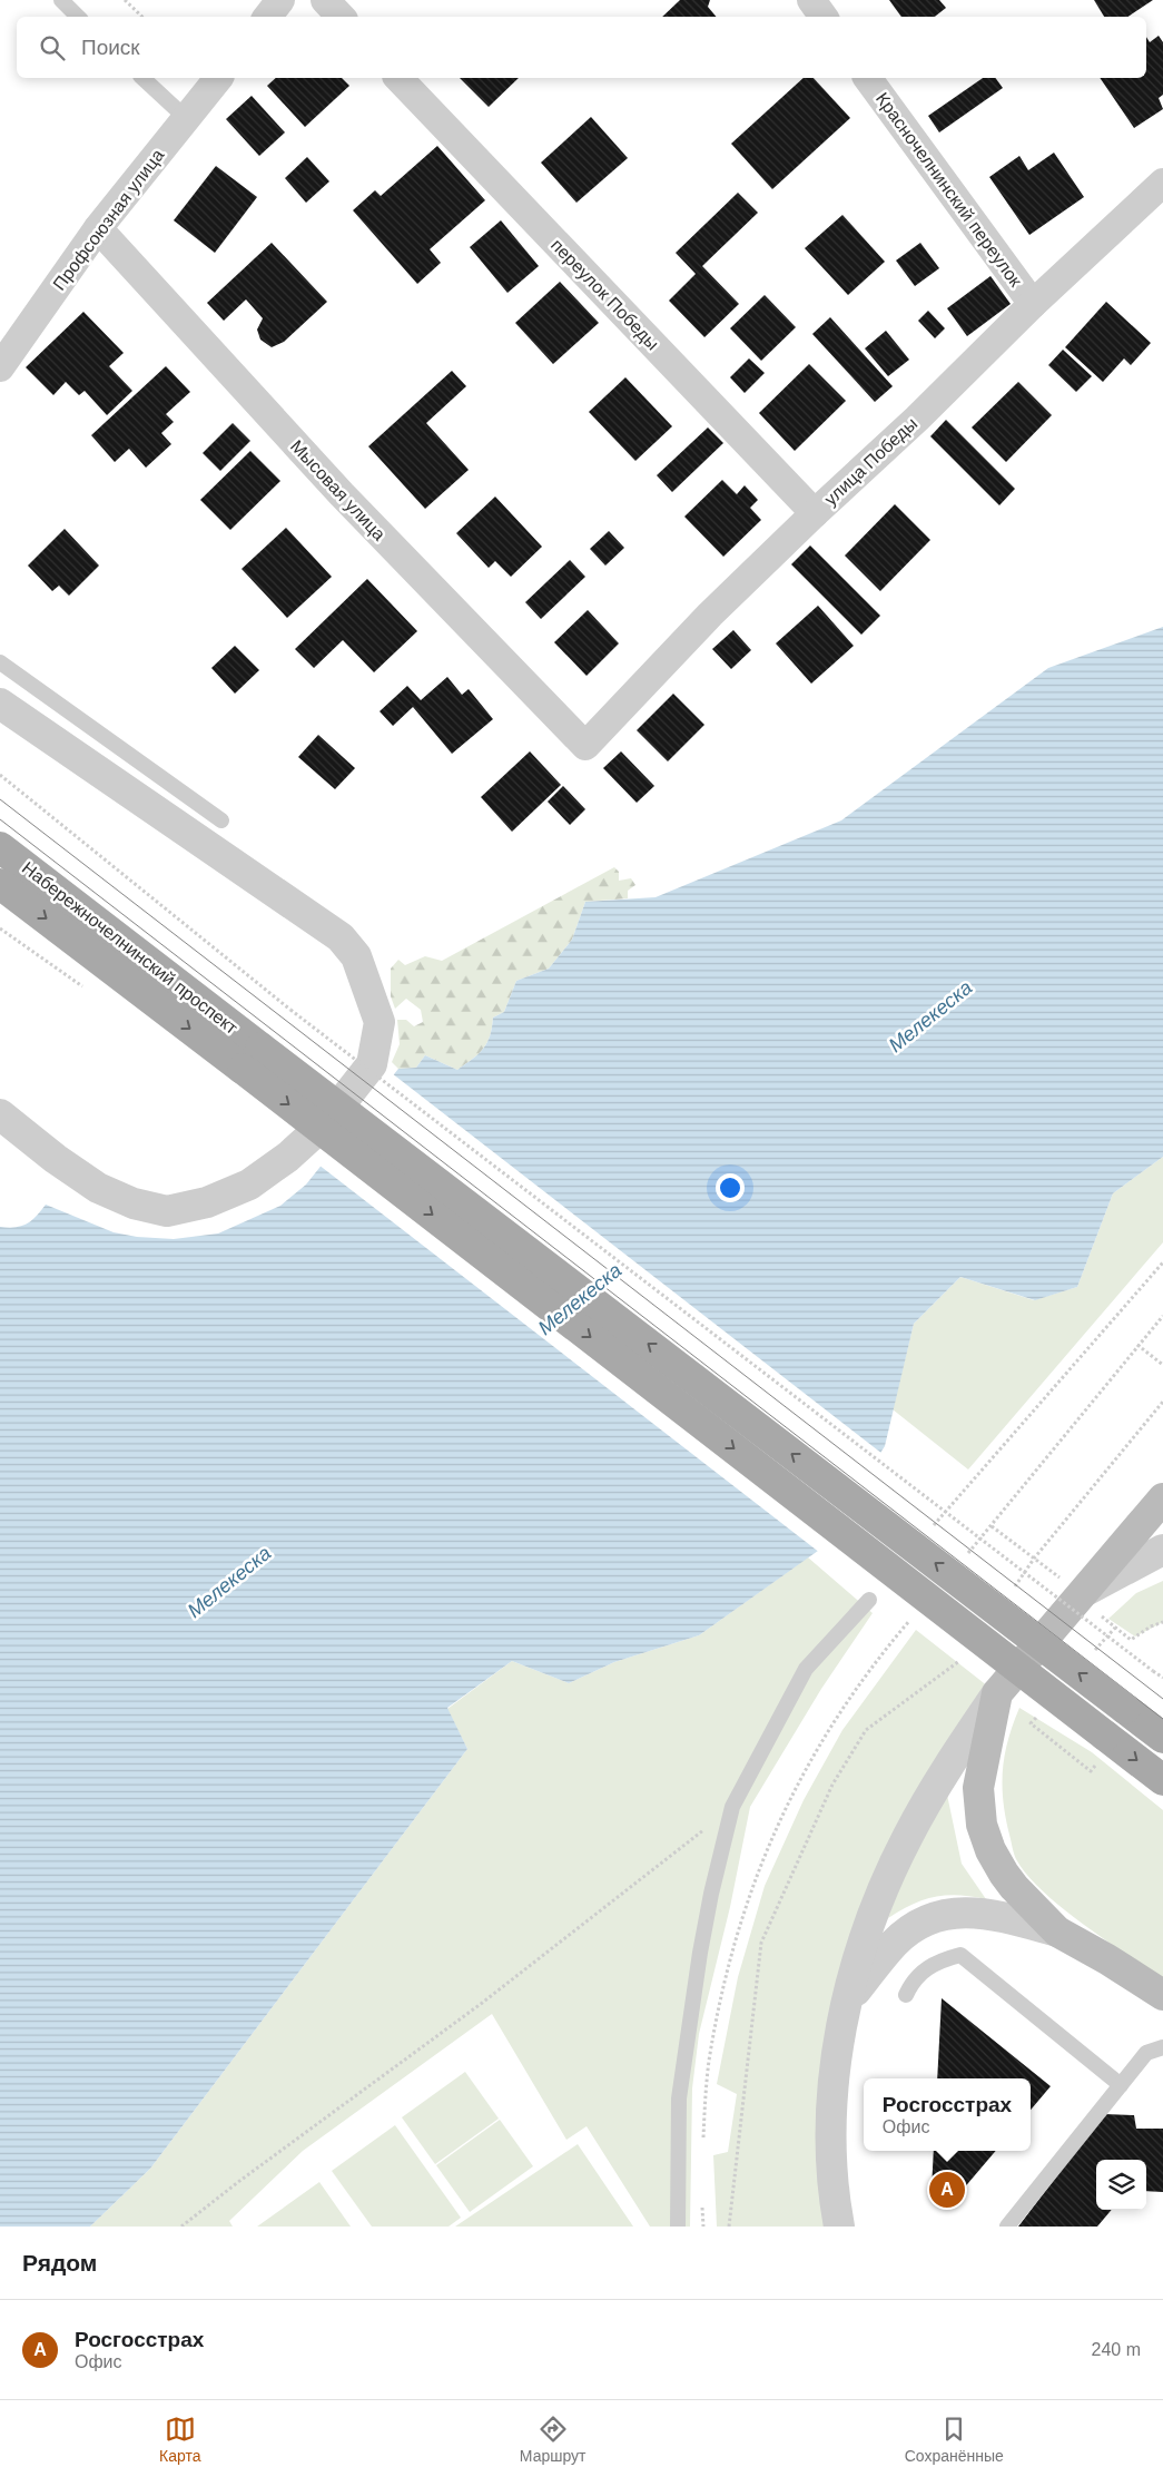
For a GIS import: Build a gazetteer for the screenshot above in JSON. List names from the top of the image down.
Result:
{
  "streets": {
    "main road": ["Набережночелнинский проспект"],
    "street": [
      "Красночелнинский переулок",
      "Профсоюзная улица",
      "переулок Победы",
      "улица Победы",
      "Мысовая улица"
    ]
  },
  "crossings": [
    ["Красночелнинский переулок", "улица Победы"],
    ["Профсоюзная улица", "Мысовая улица"],
    ["переулок Победы", "улица Победы"],
    ["улица Победы", "Мысовая улица"]
  ],
  "water": ["Мелекеска"],
  "page": {
    "search": "Поиск",
    "popup": ["Росгосстрах", "Офис"],
    "pins": "A",
    "heading": "Рядом",
    "list": [
      {
        "mark": "A",
        "name": "Росгосстрах",
        "note": "Офис",
        "value": "240 m"
      }
    ],
    "nav": ["Карта", "Маршрут", "Сохранённые"]
  }
}
